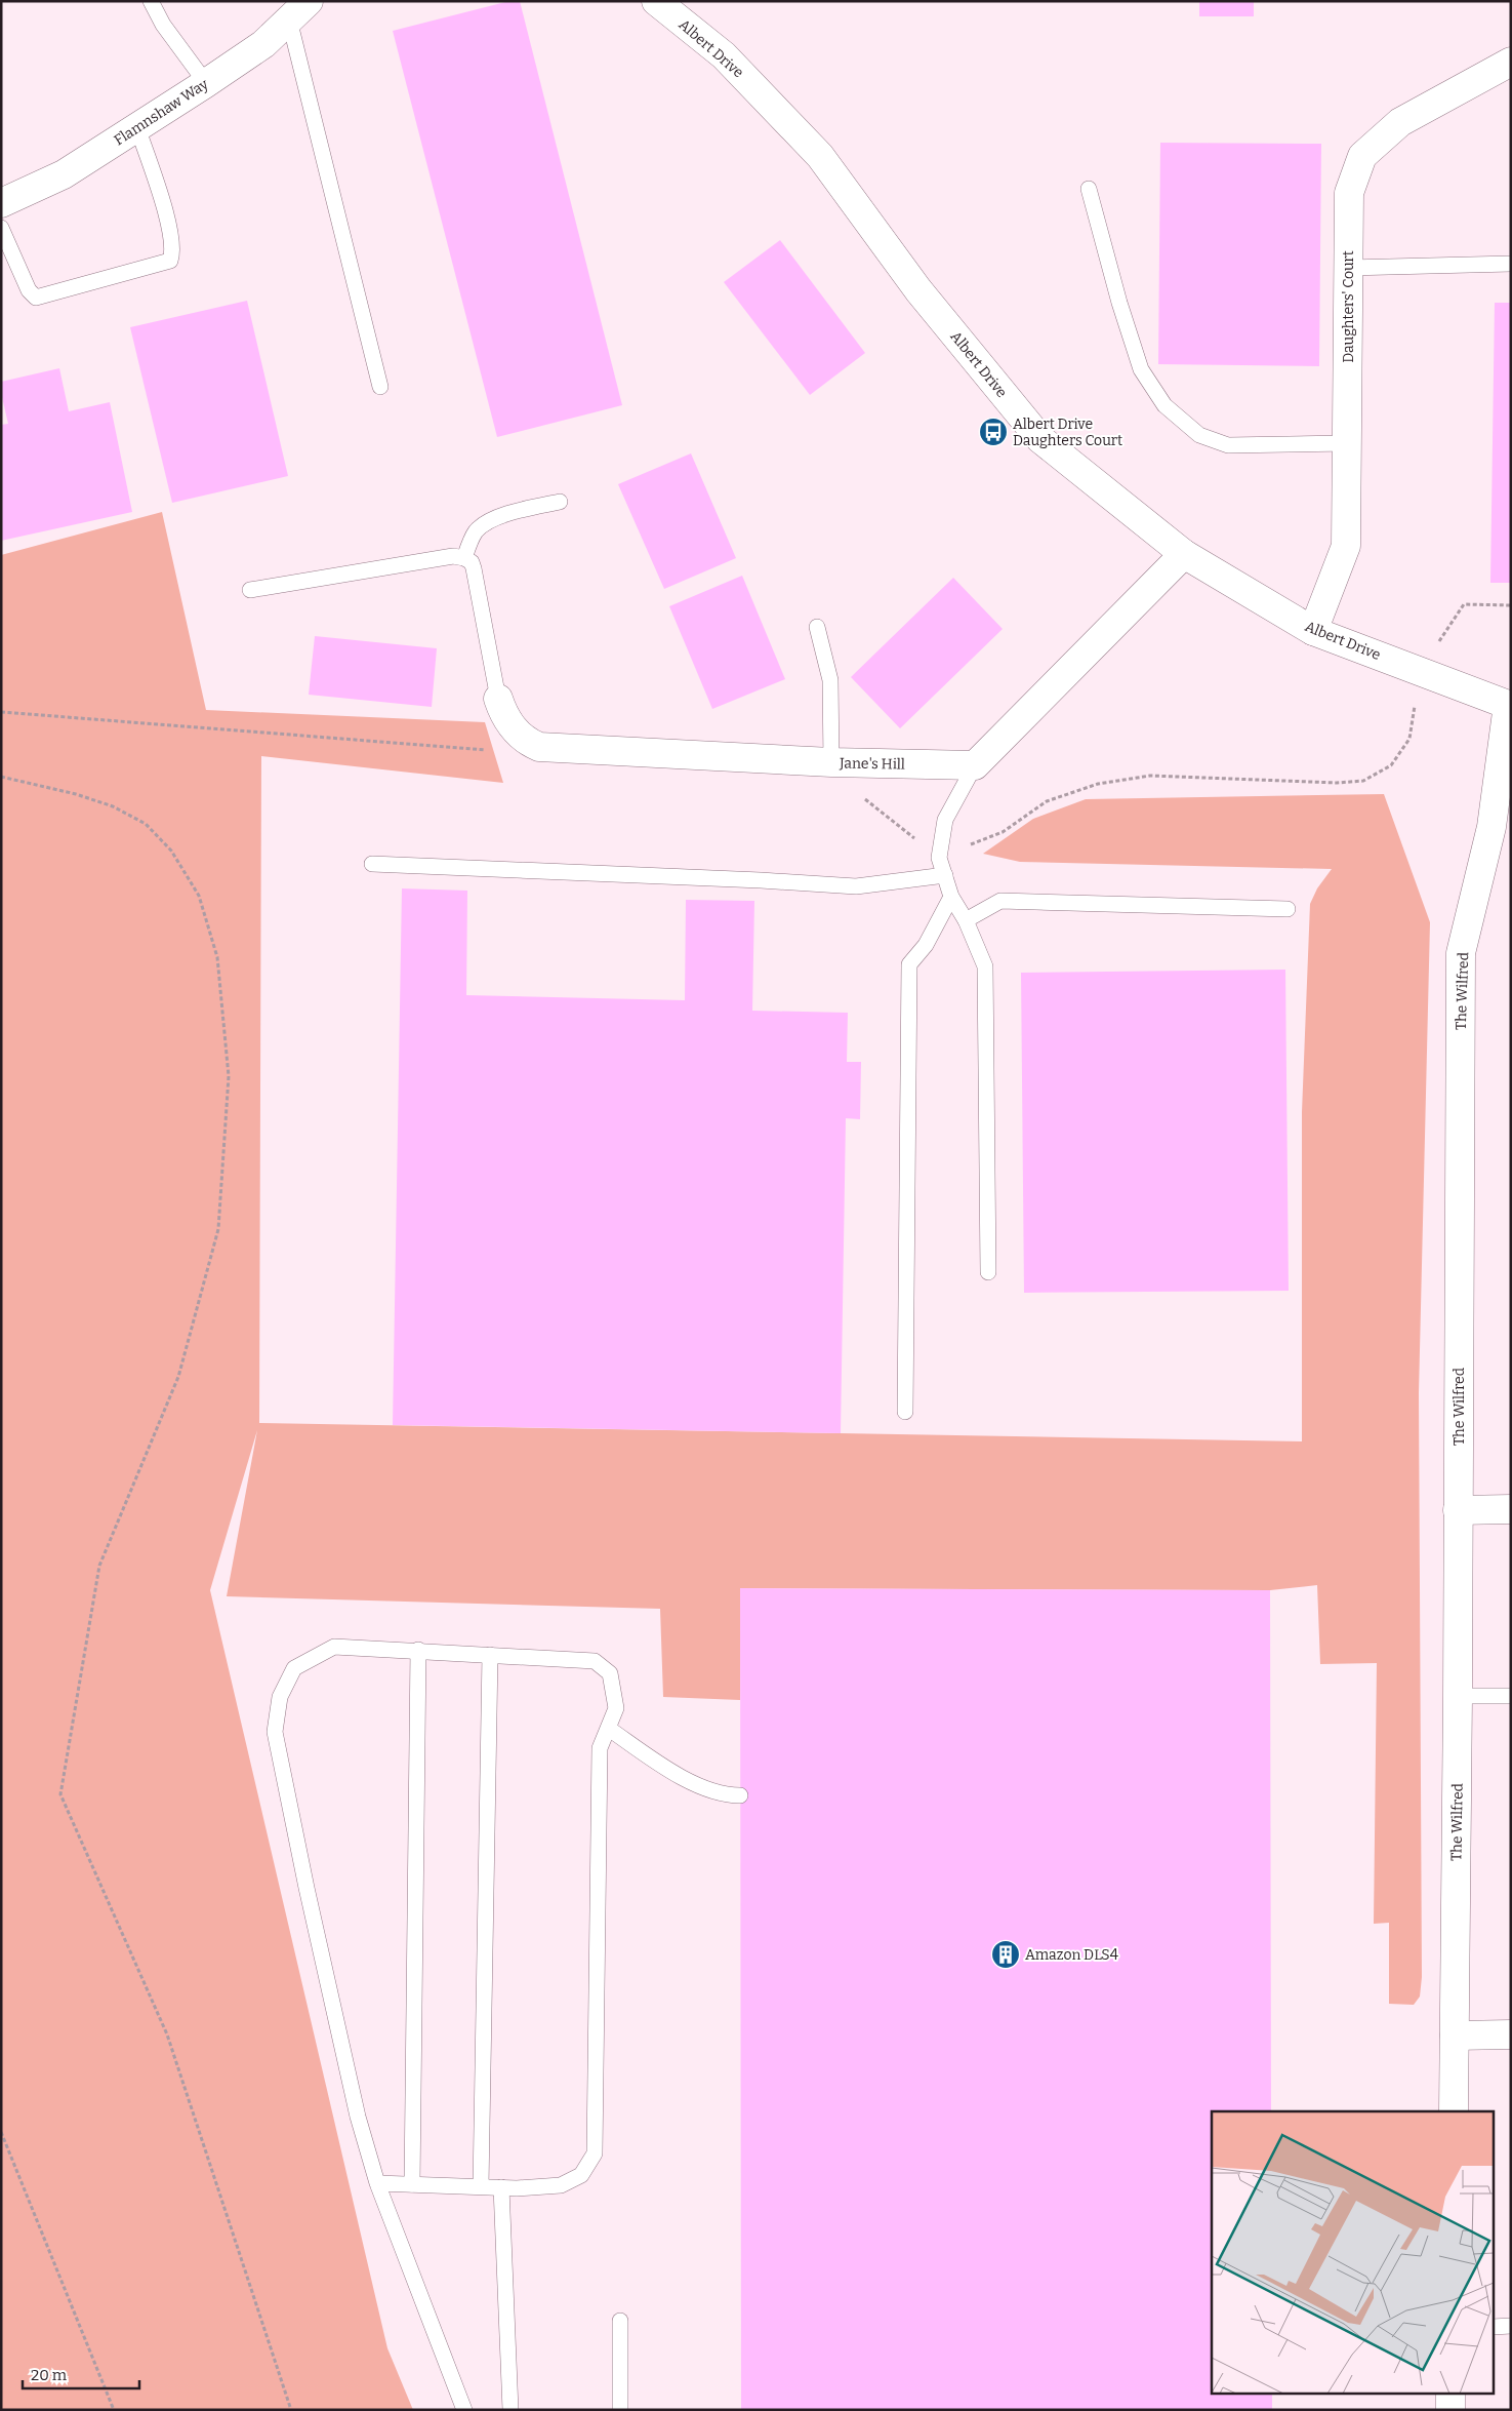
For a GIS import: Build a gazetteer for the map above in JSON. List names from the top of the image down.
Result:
{
  "streets": {
    "street": [
      "Albert Drive",
      "Flamnshaw Way",
      "Daughters' Court",
      "Jane's Hill",
      "The Wilfred"
    ]
  },
  "crossings": [
    ["Albert Drive", "Daughters' Court"],
    ["Albert Drive", "The Wilfred"]
  ],
  "places": {
    "bus stop": ["Albert Drive Daughters Court"],
    "building": ["Amazon DLS4"]
  },
  "scale_bar": "20 m"
}
